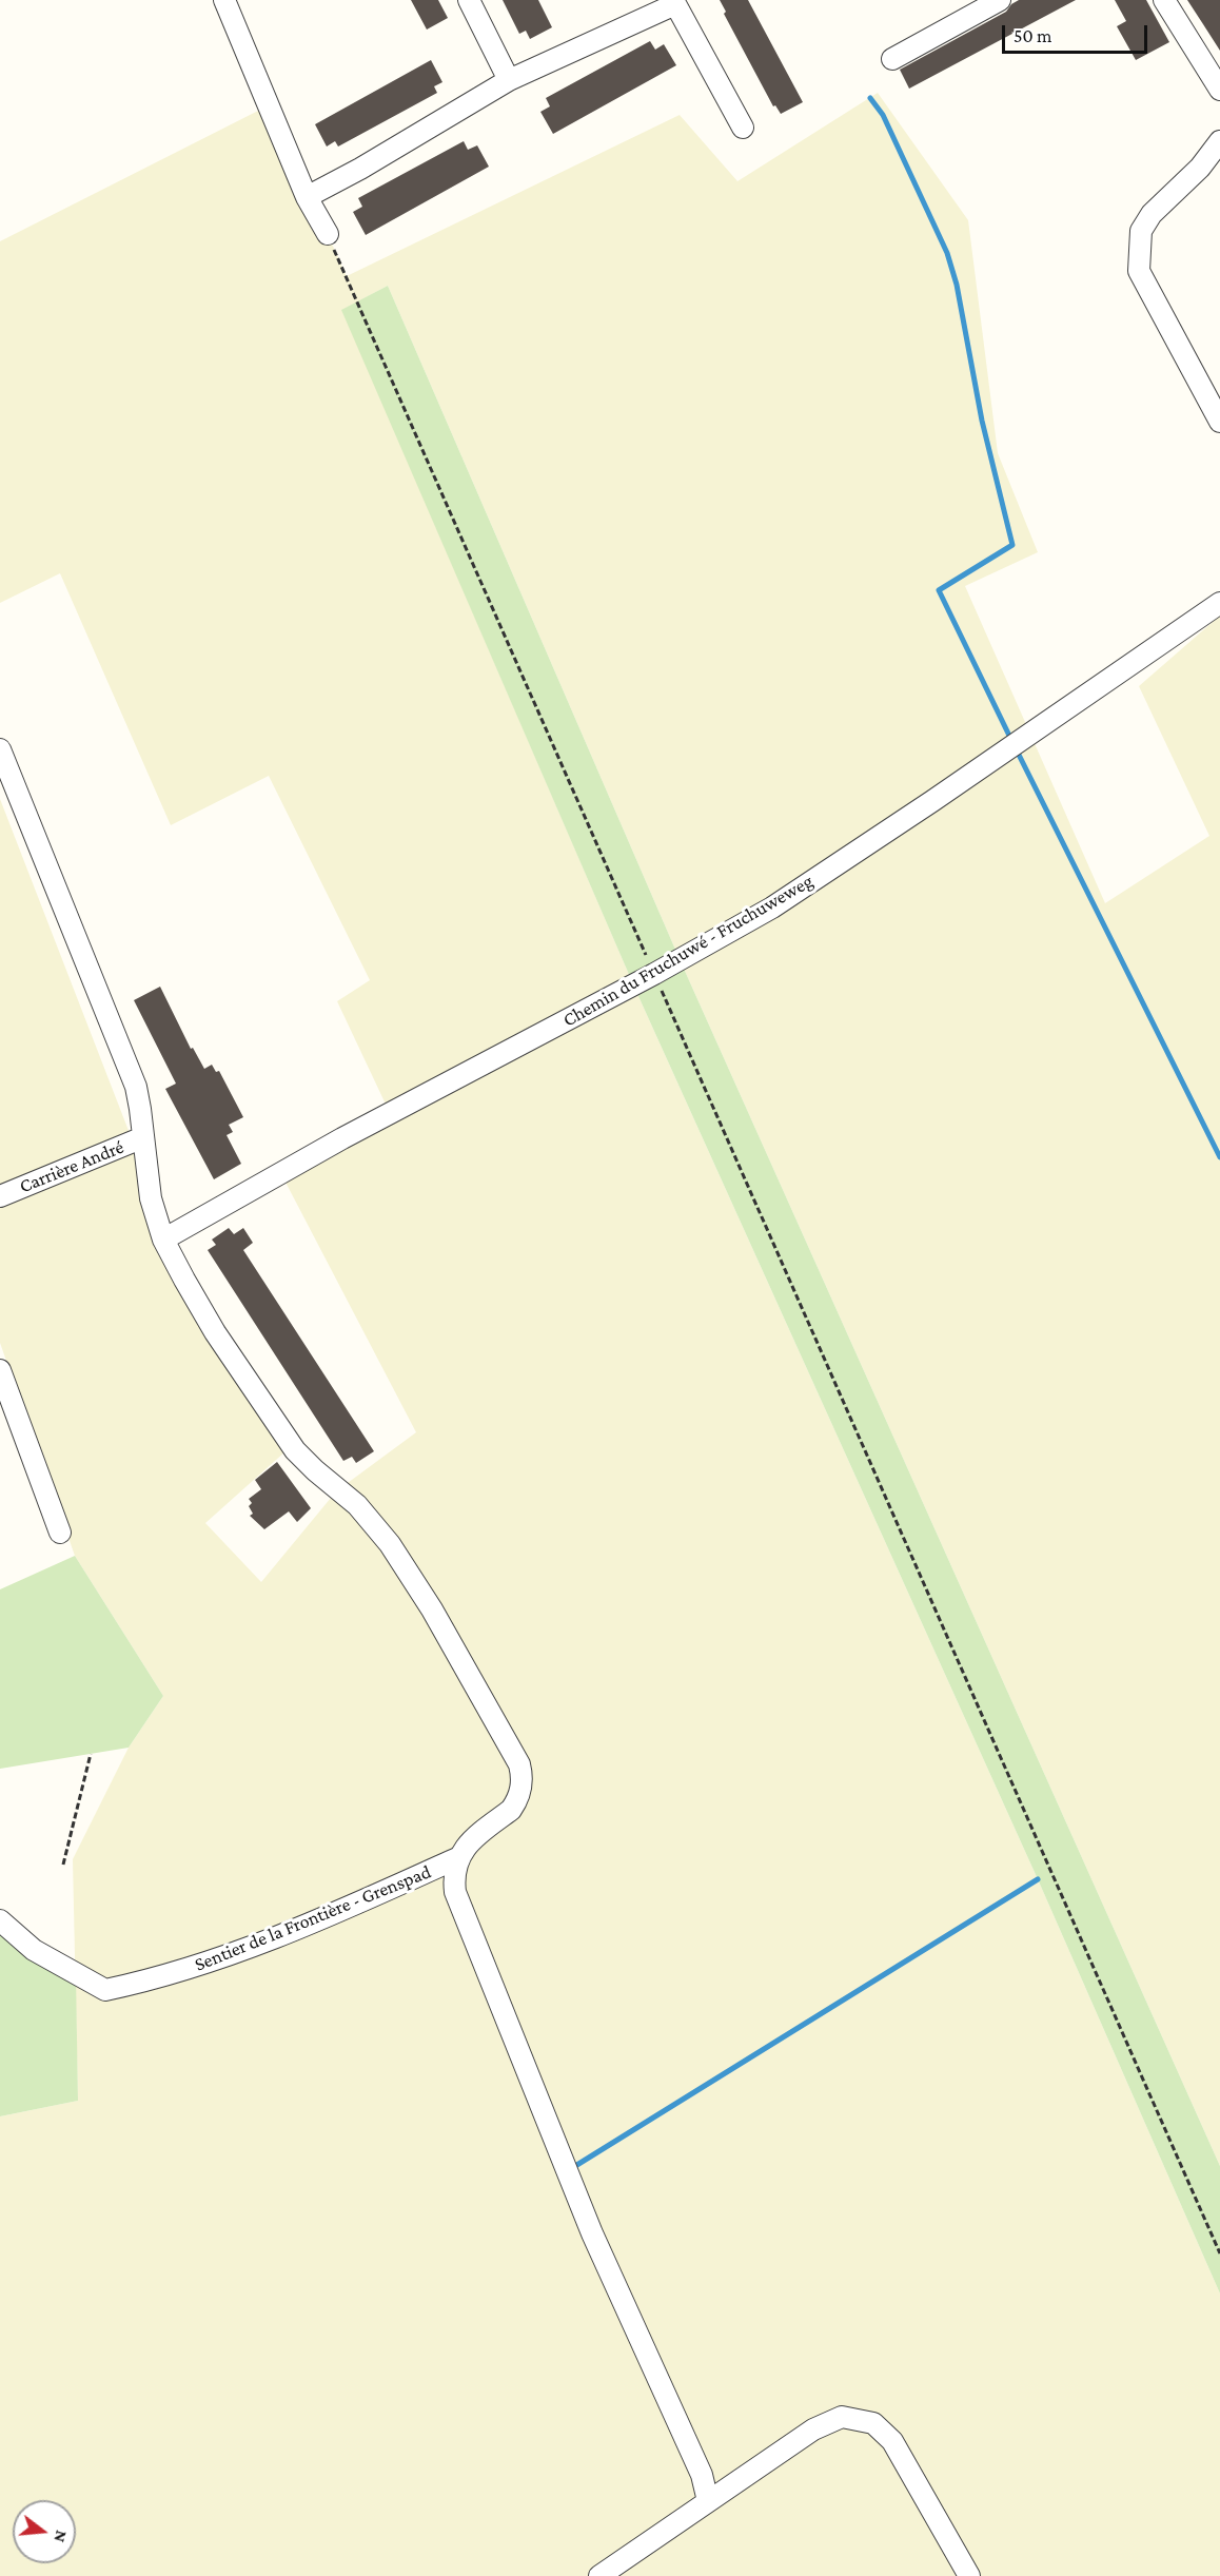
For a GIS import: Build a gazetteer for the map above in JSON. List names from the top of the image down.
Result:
{
  "streets": {
    "street": ["Chemin du Fruchuwé - Fruchuweweg", "Carrière André", "Sentier de la Frontière - Grenspad"]
  },
  "scale_bar": "50 m",
  "north": "right"
}
